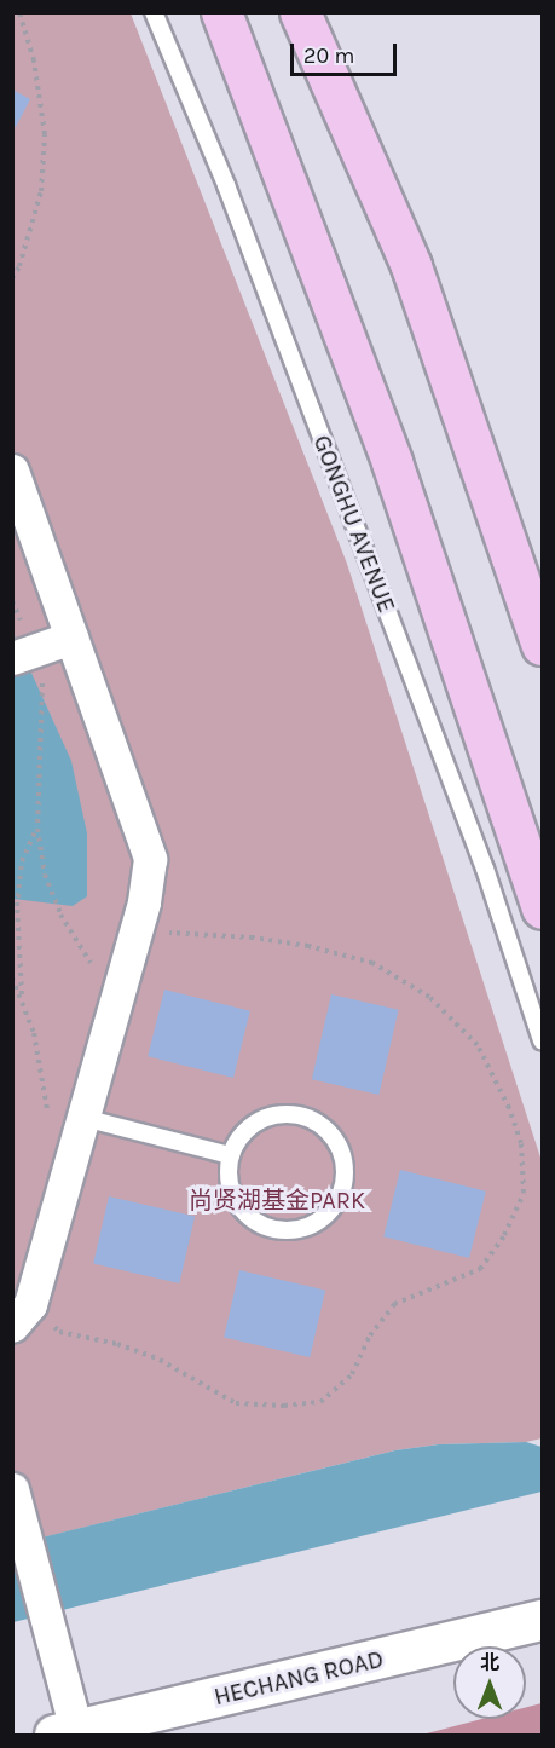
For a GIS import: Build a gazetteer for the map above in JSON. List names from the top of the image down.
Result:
{
  "streets": {
    "street": ["HECHANG ROAD"],
    "lane": ["GONGHU AVENUE"]
  },
  "parks": ["尚贤湖基金PARK"],
  "scale_bar": "20 m",
  "north": "top"
}
